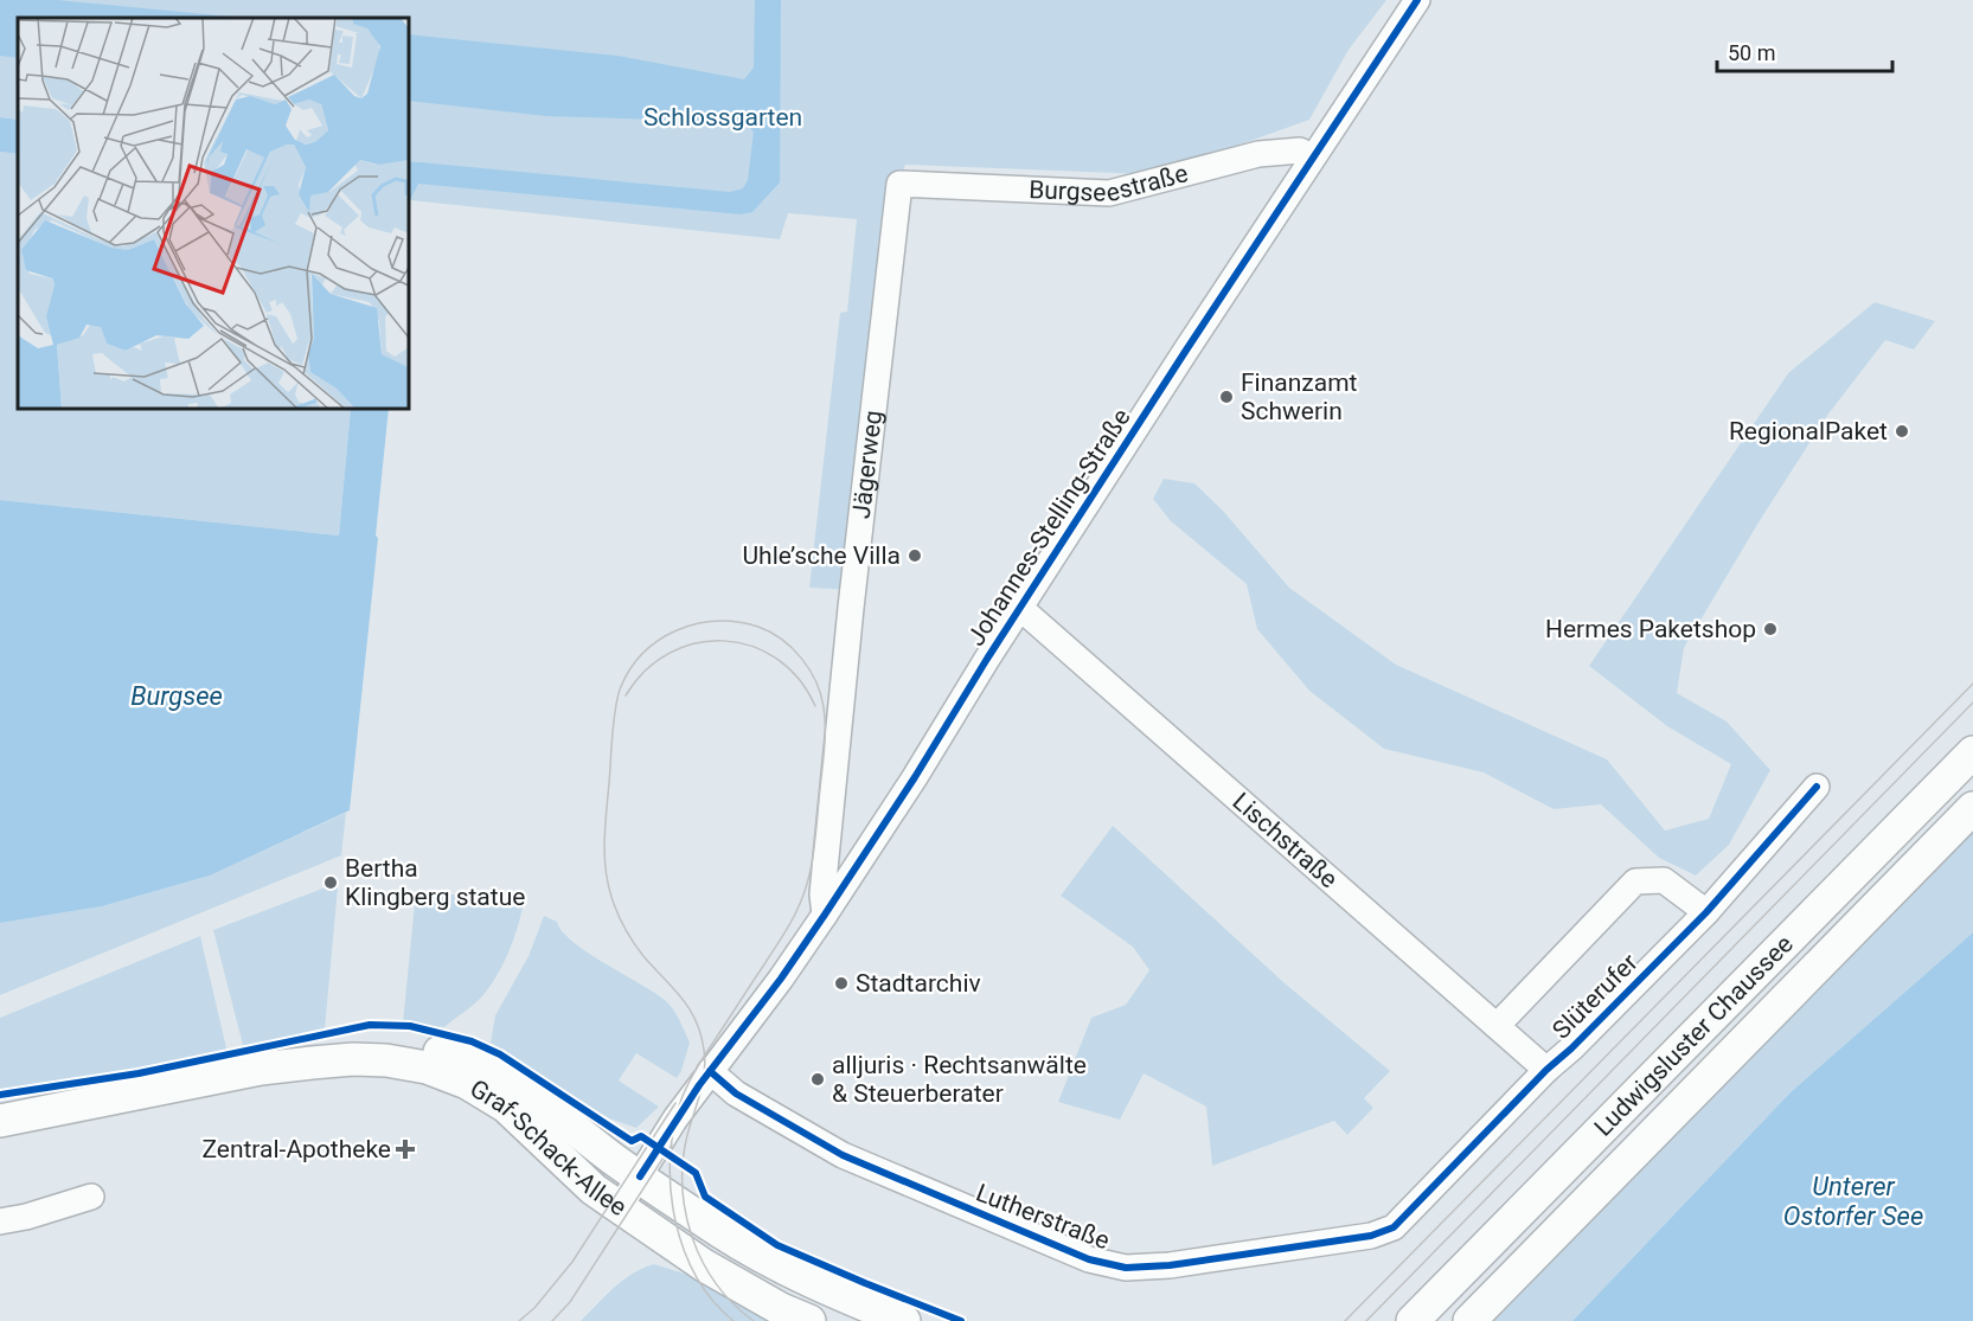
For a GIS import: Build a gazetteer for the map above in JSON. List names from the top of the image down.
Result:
{
  "streets": {
    "street": [
      "Burgseestraße",
      "Jägerweg",
      "Johannes-Stelling-Straße",
      "Lischstraße",
      "Slüterufer",
      "Ludwigsluster Chaussee",
      "Graf-Schack-Allee",
      "Lutherstraße"
    ]
  },
  "crossings": [
    ["Burgseestraße", "Jägerweg"],
    ["Burgseestraße", "Johannes-Stelling-Straße"],
    ["Jägerweg", "Johannes-Stelling-Straße"],
    ["Johannes-Stelling-Straße", "Lischstraße"],
    ["Johannes-Stelling-Straße", "Graf-Schack-Allee"],
    ["Johannes-Stelling-Straße", "Lutherstraße"],
    ["Lischstraße", "Slüterufer"],
    ["Slüterufer", "Lutherstraße"]
  ],
  "water": ["Burgsee", "Unterer Ostorfer See"],
  "parks": ["Schlossgarten"],
  "places": {
    "other": [
      "Finanzamt Schwerin",
      "RegionalPaket",
      "Uhle’sche Villa",
      "Hermes Paketshop",
      "Bertha Klingberg statue",
      "Stadtarchiv",
      "alljuris · Rechtsanwälte & Steuerberater"
    ],
    "health": ["Zentral-Apotheke"]
  },
  "scale_bar": "50 m"
}
